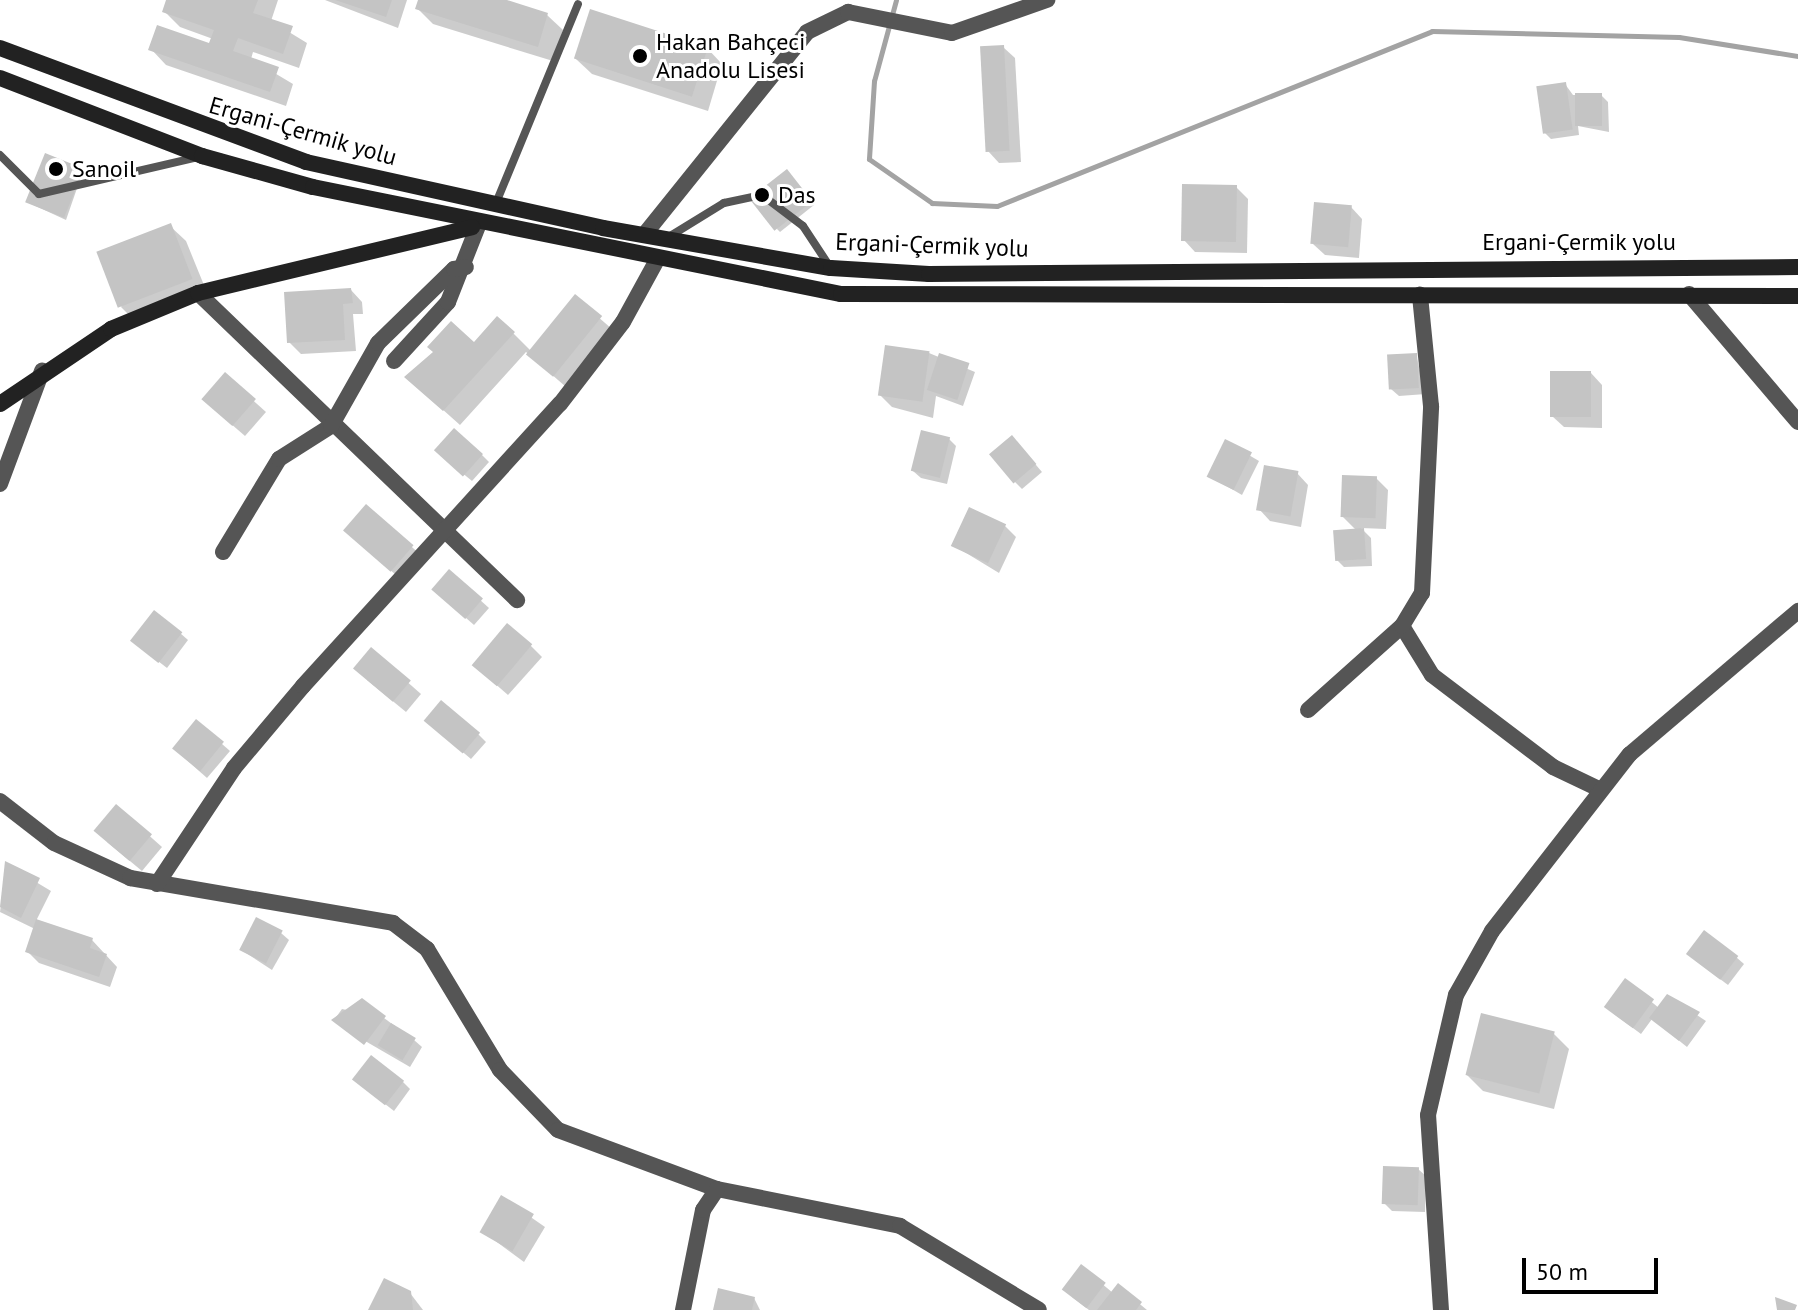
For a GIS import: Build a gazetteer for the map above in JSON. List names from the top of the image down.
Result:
{
  "streets": {
    "main road": ["Ergani-Çermik yolu"]
  },
  "places": ["Hakan Bahçeci Anadolu Lisesi", "Sanoil", "Das"],
  "scale_bar": "50 m"
}
